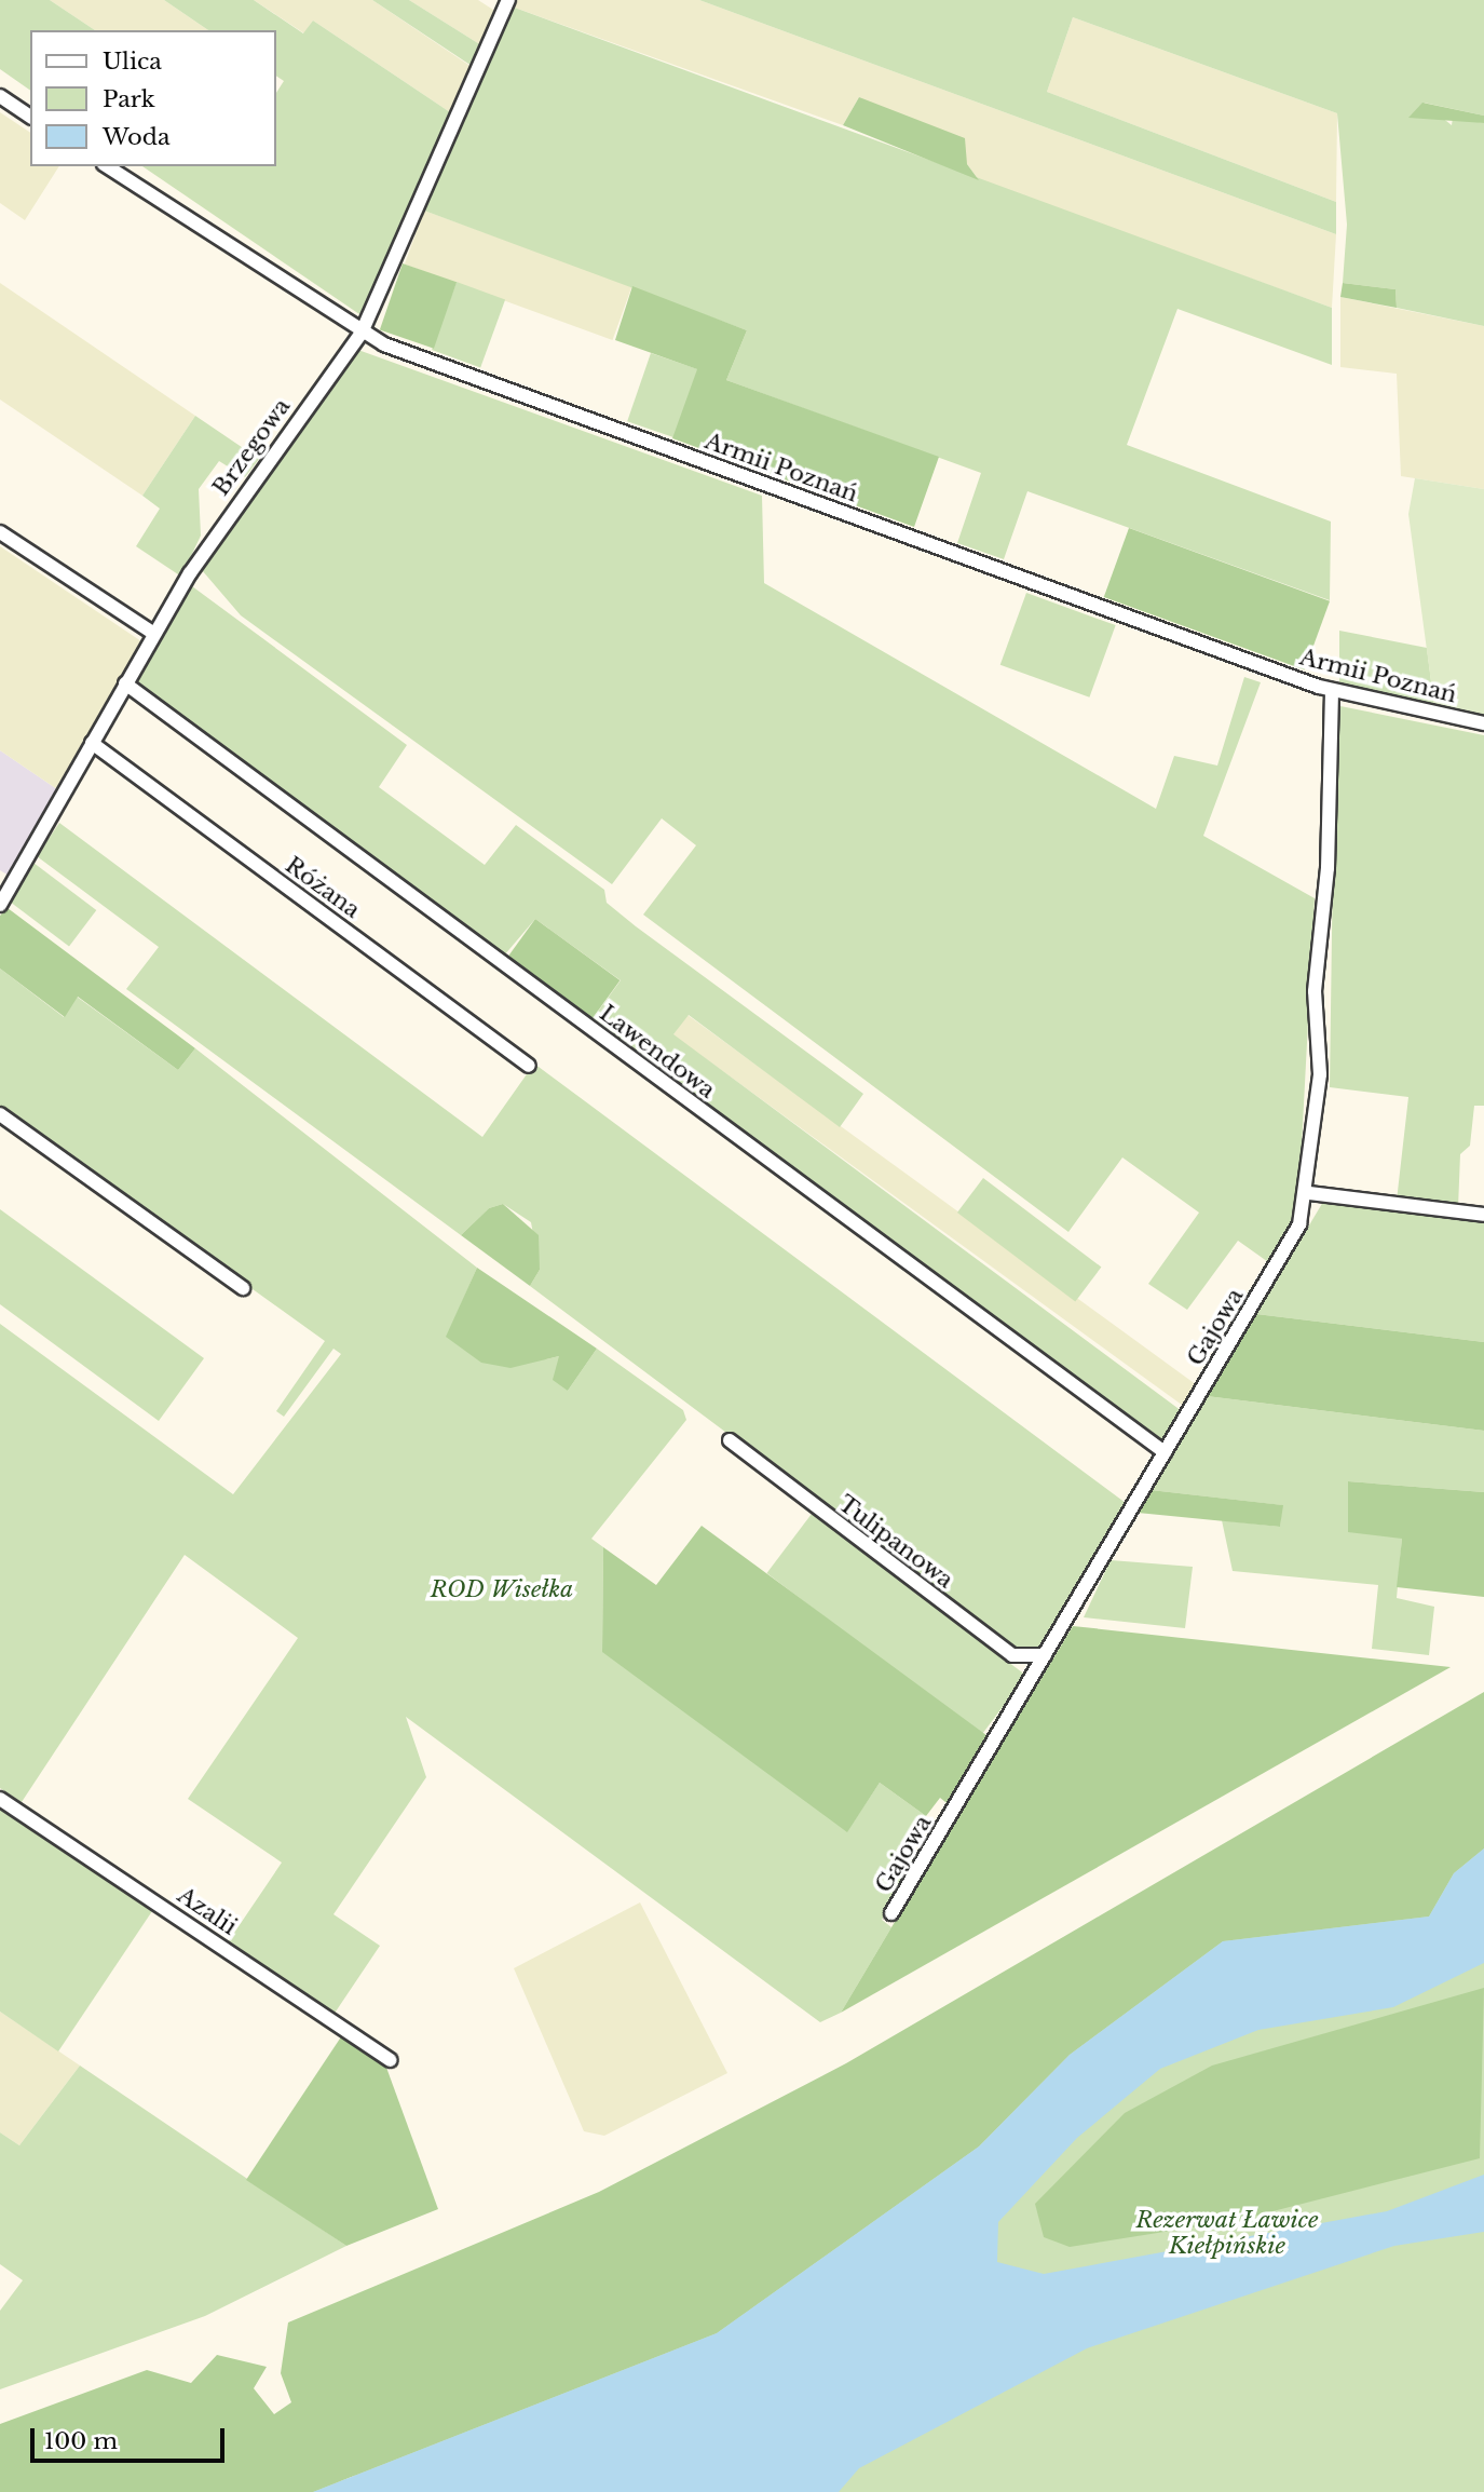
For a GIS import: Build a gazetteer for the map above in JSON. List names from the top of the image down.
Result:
{
  "streets": {
    "street": [
      "Brzegowa",
      "Armii Poznań",
      "Różana",
      "Lawendowa",
      "Gajowa",
      "Tulipanowa",
      "Azalii"
    ]
  },
  "crossings": [
    ["Brzegowa", "Armii Poznań"],
    ["Brzegowa", "Różana"],
    ["Brzegowa", "Lawendowa"],
    ["Armii Poznań", "Gajowa"],
    ["Lawendowa", "Gajowa"],
    ["Gajowa", "Tulipanowa"]
  ],
  "parks": ["ROD Wisełka", "Rezerwat Ławice Kiełpińskie"],
  "legend": ["Ulica", "Park", "Woda"],
  "scale_bar": "100 m"
}
